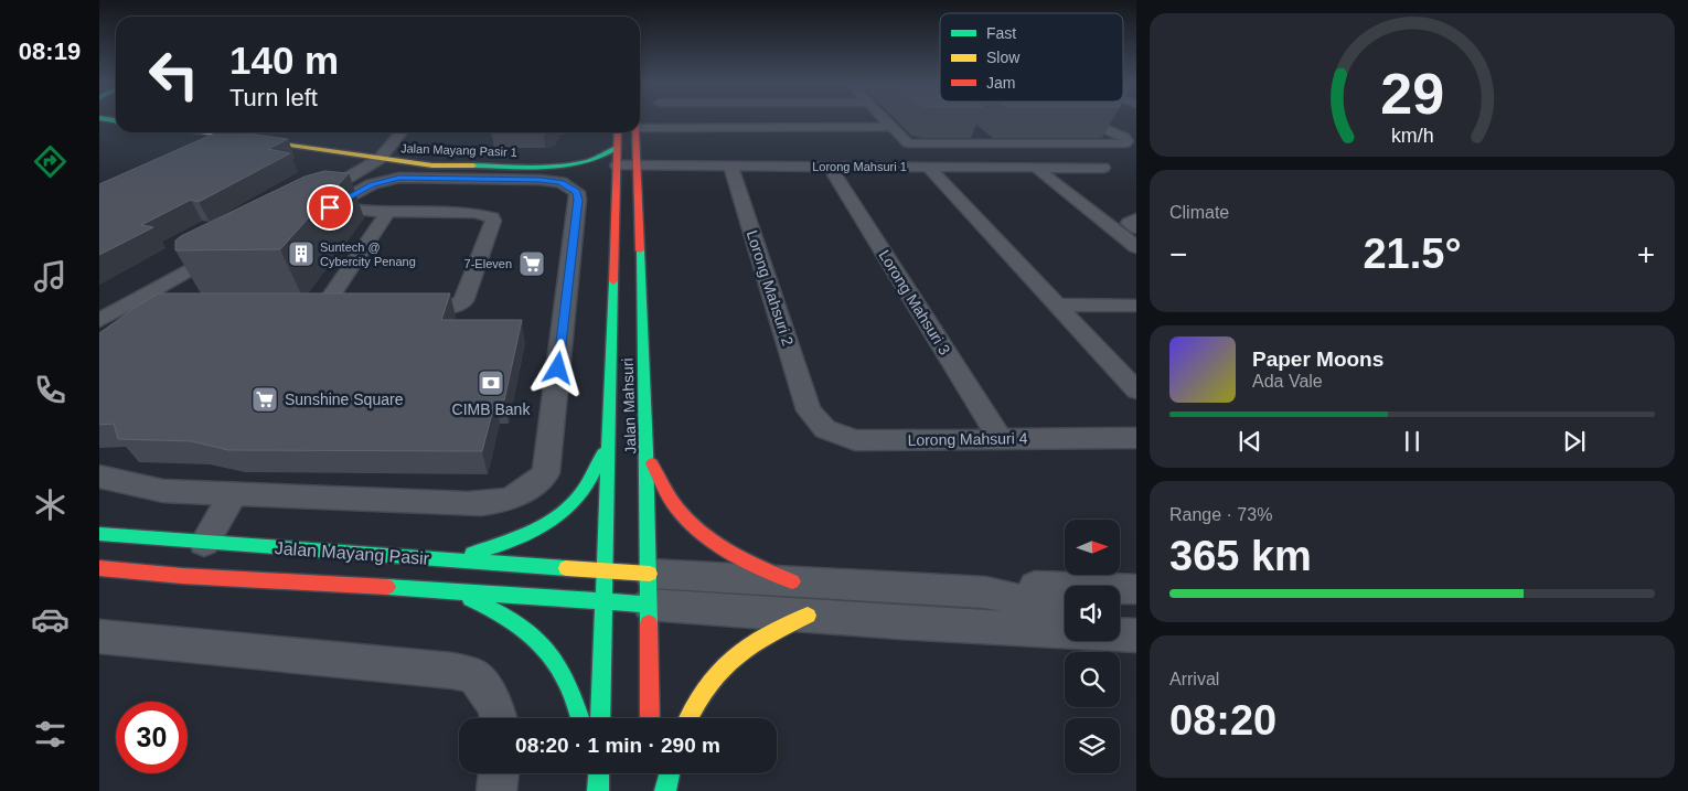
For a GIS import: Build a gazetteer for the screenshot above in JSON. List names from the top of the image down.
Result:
{
  "streets": {
    "street": [
      "Jalan Mayang Pasir 1",
      "Lorong Mahsuri 1",
      "Lorong Mahsuri 2",
      "Lorong Mahsuri 3",
      "Jalan Mahsuri",
      "Lorong Mahsuri 4",
      "Jalan Mayang Pasir"
    ]
  },
  "crossings": [
    ["Jalan Mayang Pasir 1", "Jalan Mahsuri"],
    ["Lorong Mahsuri 1", "Lorong Mahsuri 2"],
    ["Lorong Mahsuri 1", "Lorong Mahsuri 3"],
    ["Lorong Mahsuri 1", "Jalan Mahsuri"],
    ["Lorong Mahsuri 2", "Lorong Mahsuri 4"],
    ["Lorong Mahsuri 3", "Lorong Mahsuri 4"],
    ["Jalan Mahsuri", "Jalan Mayang Pasir"]
  ],
  "places": {
    "building": ["Suntech @ Cybercity Penang"],
    "supermarket": ["7-Eleven", "Sunshine Square"],
    "bank": ["CIMB Bank"]
  },
  "legend": ["Fast", "Slow", "Jam"],
  "north": "right",
  "page": {
    "tabs": "08:19",
    "turn": ["140 m", "Turn left"],
    "tile": [
      "Climate",
      ["Range · 73%", "365 km"],
      ["Arrival", "08:20"]
    ],
    "heat": ["−", "21.5°", "+"],
    "song": ["Paper Moons", "Ada Vale"],
    "limit": "30",
    "trip": "08:20 · 1 min · 290 m",
    "gauge": ["29", "km/h"]
  }
}
